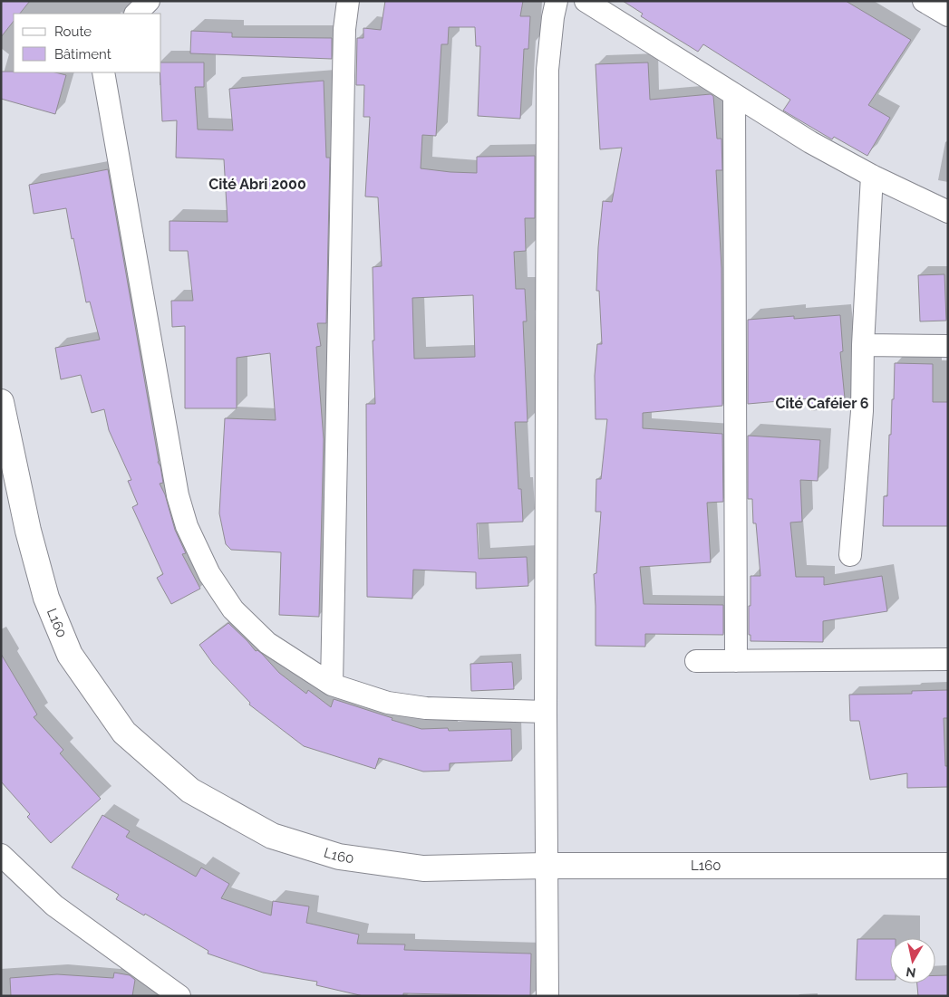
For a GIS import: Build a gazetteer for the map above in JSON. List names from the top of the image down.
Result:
{
  "streets": {
    "street": ["L160"]
  },
  "districts": ["Cité Abri 2000", "Cité Caféier 6"],
  "legend": ["Route", "Bâtiment"],
  "north": "bottom"
}
